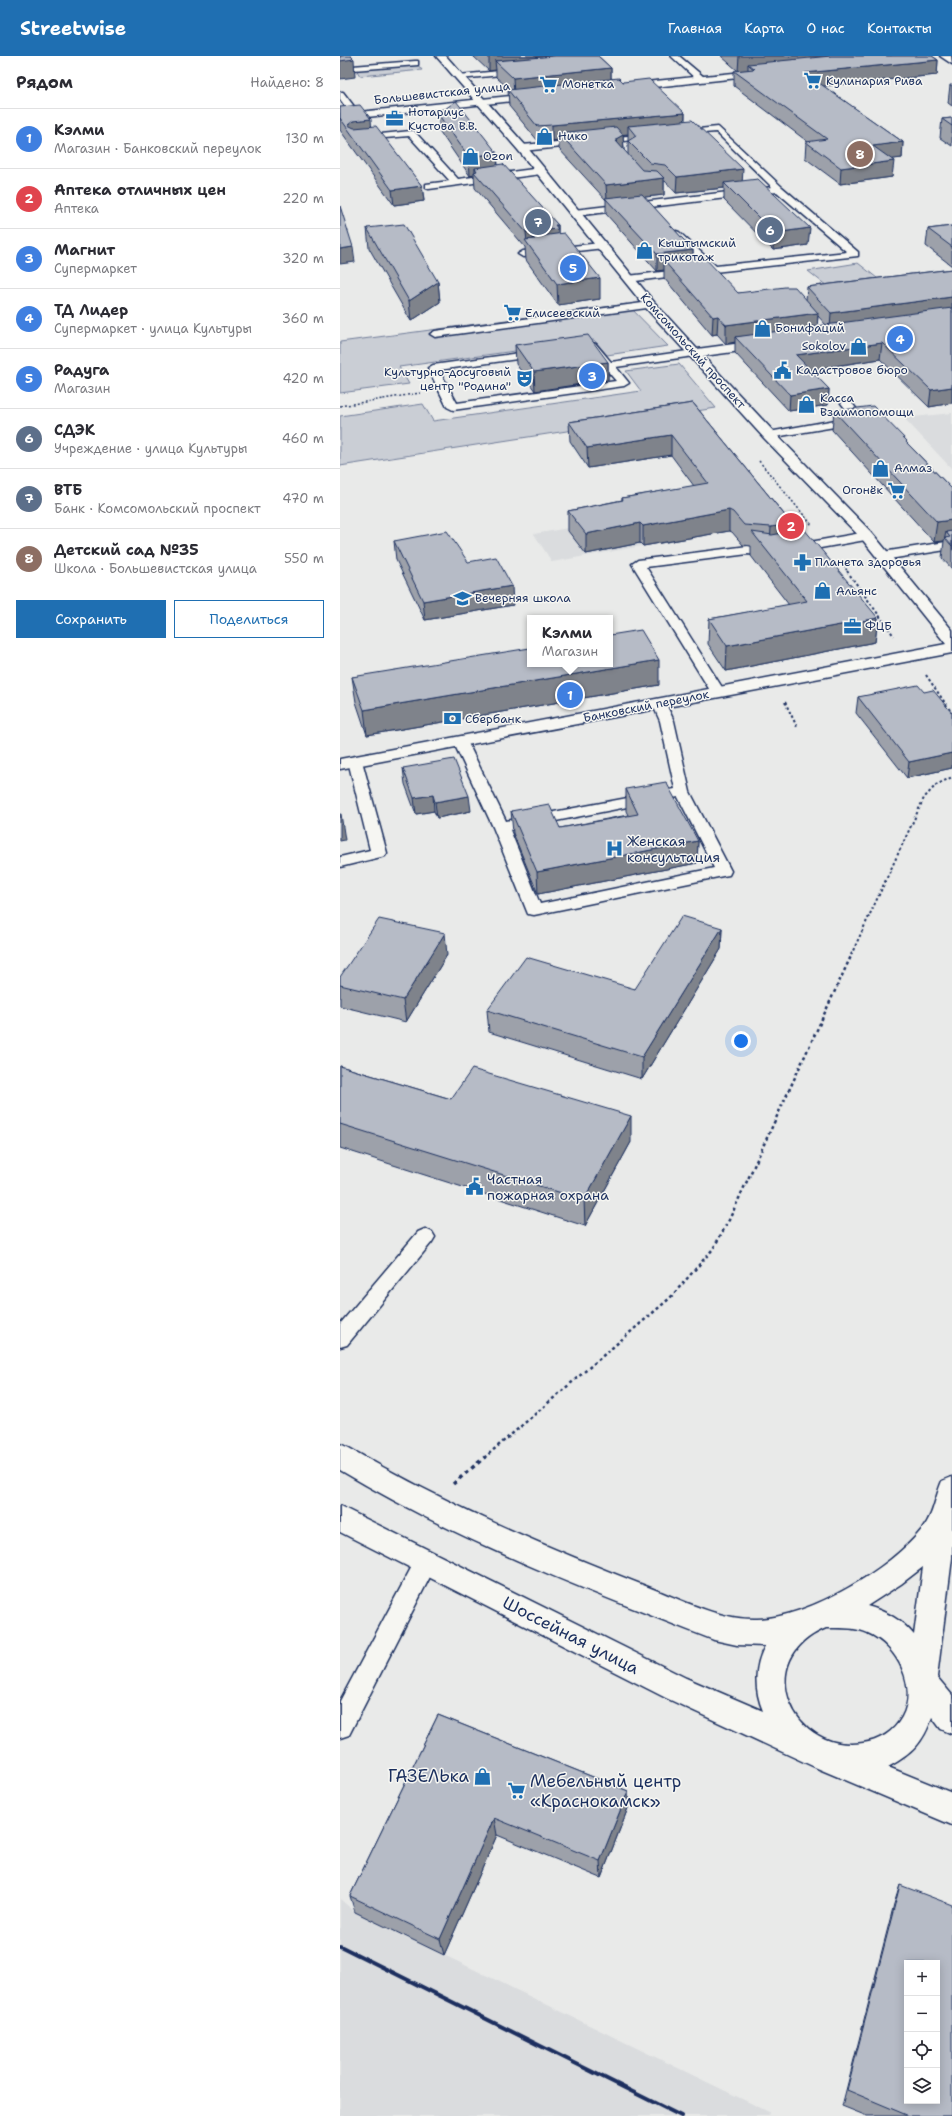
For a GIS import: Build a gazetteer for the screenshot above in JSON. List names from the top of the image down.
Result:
{
  "streets": {
    "street": [
      "Большевистская улица",
      "Комсомольский проспект",
      "Банковский переулок",
      "Шоссейная улица"
    ]
  },
  "crossings": [
    ["Большевистская улица", "Комсомольский проспект"]
  ],
  "places": {
    "supermarket": [
      "Кулинария Рива",
      "Монетка",
      "Елисеевский",
      "Огонёк",
      "Мебельный центр «Краснокамск»"
    ],
    "office": ["Нотариус Кустова В.В.", "ФЦБ"],
    "shop": [
      "Нико",
      "Ozon",
      "Кыштымский трикотаж",
      "Бонифаций",
      "Sokolov",
      "Касса Взаимопомощи",
      "Алмаз",
      "Альянс",
      "ГАЗЕЛЬка"
    ],
    "public building": ["Кадастровое бюро", "Частная пожарная охрана"],
    "theatre": ["Культурно-досуговый центр \"Родина\""],
    "pharmacy": ["Планета здоровья"],
    "school or university": ["Вечерняя школа"],
    "bank": ["Сбербанк"],
    "hospital": ["Женская консультация"]
  },
  "page": {
    "header": "Streetwise",
    "nav": [
      "Главная",
      "Карта",
      "О нас",
      "Контакты"
    ],
    "heading": ["Рядом", "Найдено: 8"],
    "list": [
      {
        "mark": "1",
        "name": "Кэлми",
        "note": "Магазин · Банковский переулок",
        "value": "130 m"
      },
      {
        "mark": "2",
        "name": "Аптека отличных цен",
        "note": "Аптека",
        "value": "220 m"
      },
      {
        "mark": "3",
        "name": "Магнит",
        "note": "Супермаркет",
        "value": "320 m"
      },
      {
        "mark": "4",
        "name": "ТД Лидер",
        "note": "Супермаркет · улица Культуры",
        "value": "360 m"
      },
      {
        "mark": "5",
        "name": "Радуга",
        "note": "Магазин",
        "value": "420 m"
      },
      {
        "mark": "6",
        "name": "СДЭК",
        "note": "Учреждение · улица Культуры",
        "value": "460 m"
      },
      {
        "mark": "7",
        "name": "ВТБ",
        "note": "Банк · Комсомольский проспект",
        "value": "470 m"
      },
      {
        "mark": "8",
        "name": "Детский сад №35",
        "note": "Школа · Большевистская улица",
        "value": "550 m"
      }
    ],
    "pins": [
      "8",
      "7",
      "6",
      "5",
      "4",
      "3",
      "2",
      "1"
    ],
    "buttons": ["Сохранить", "Поделиться"],
    "popup": ["Кэлми", "Магазин"],
    "map_buttons": ["+", "−"]
  }
}
